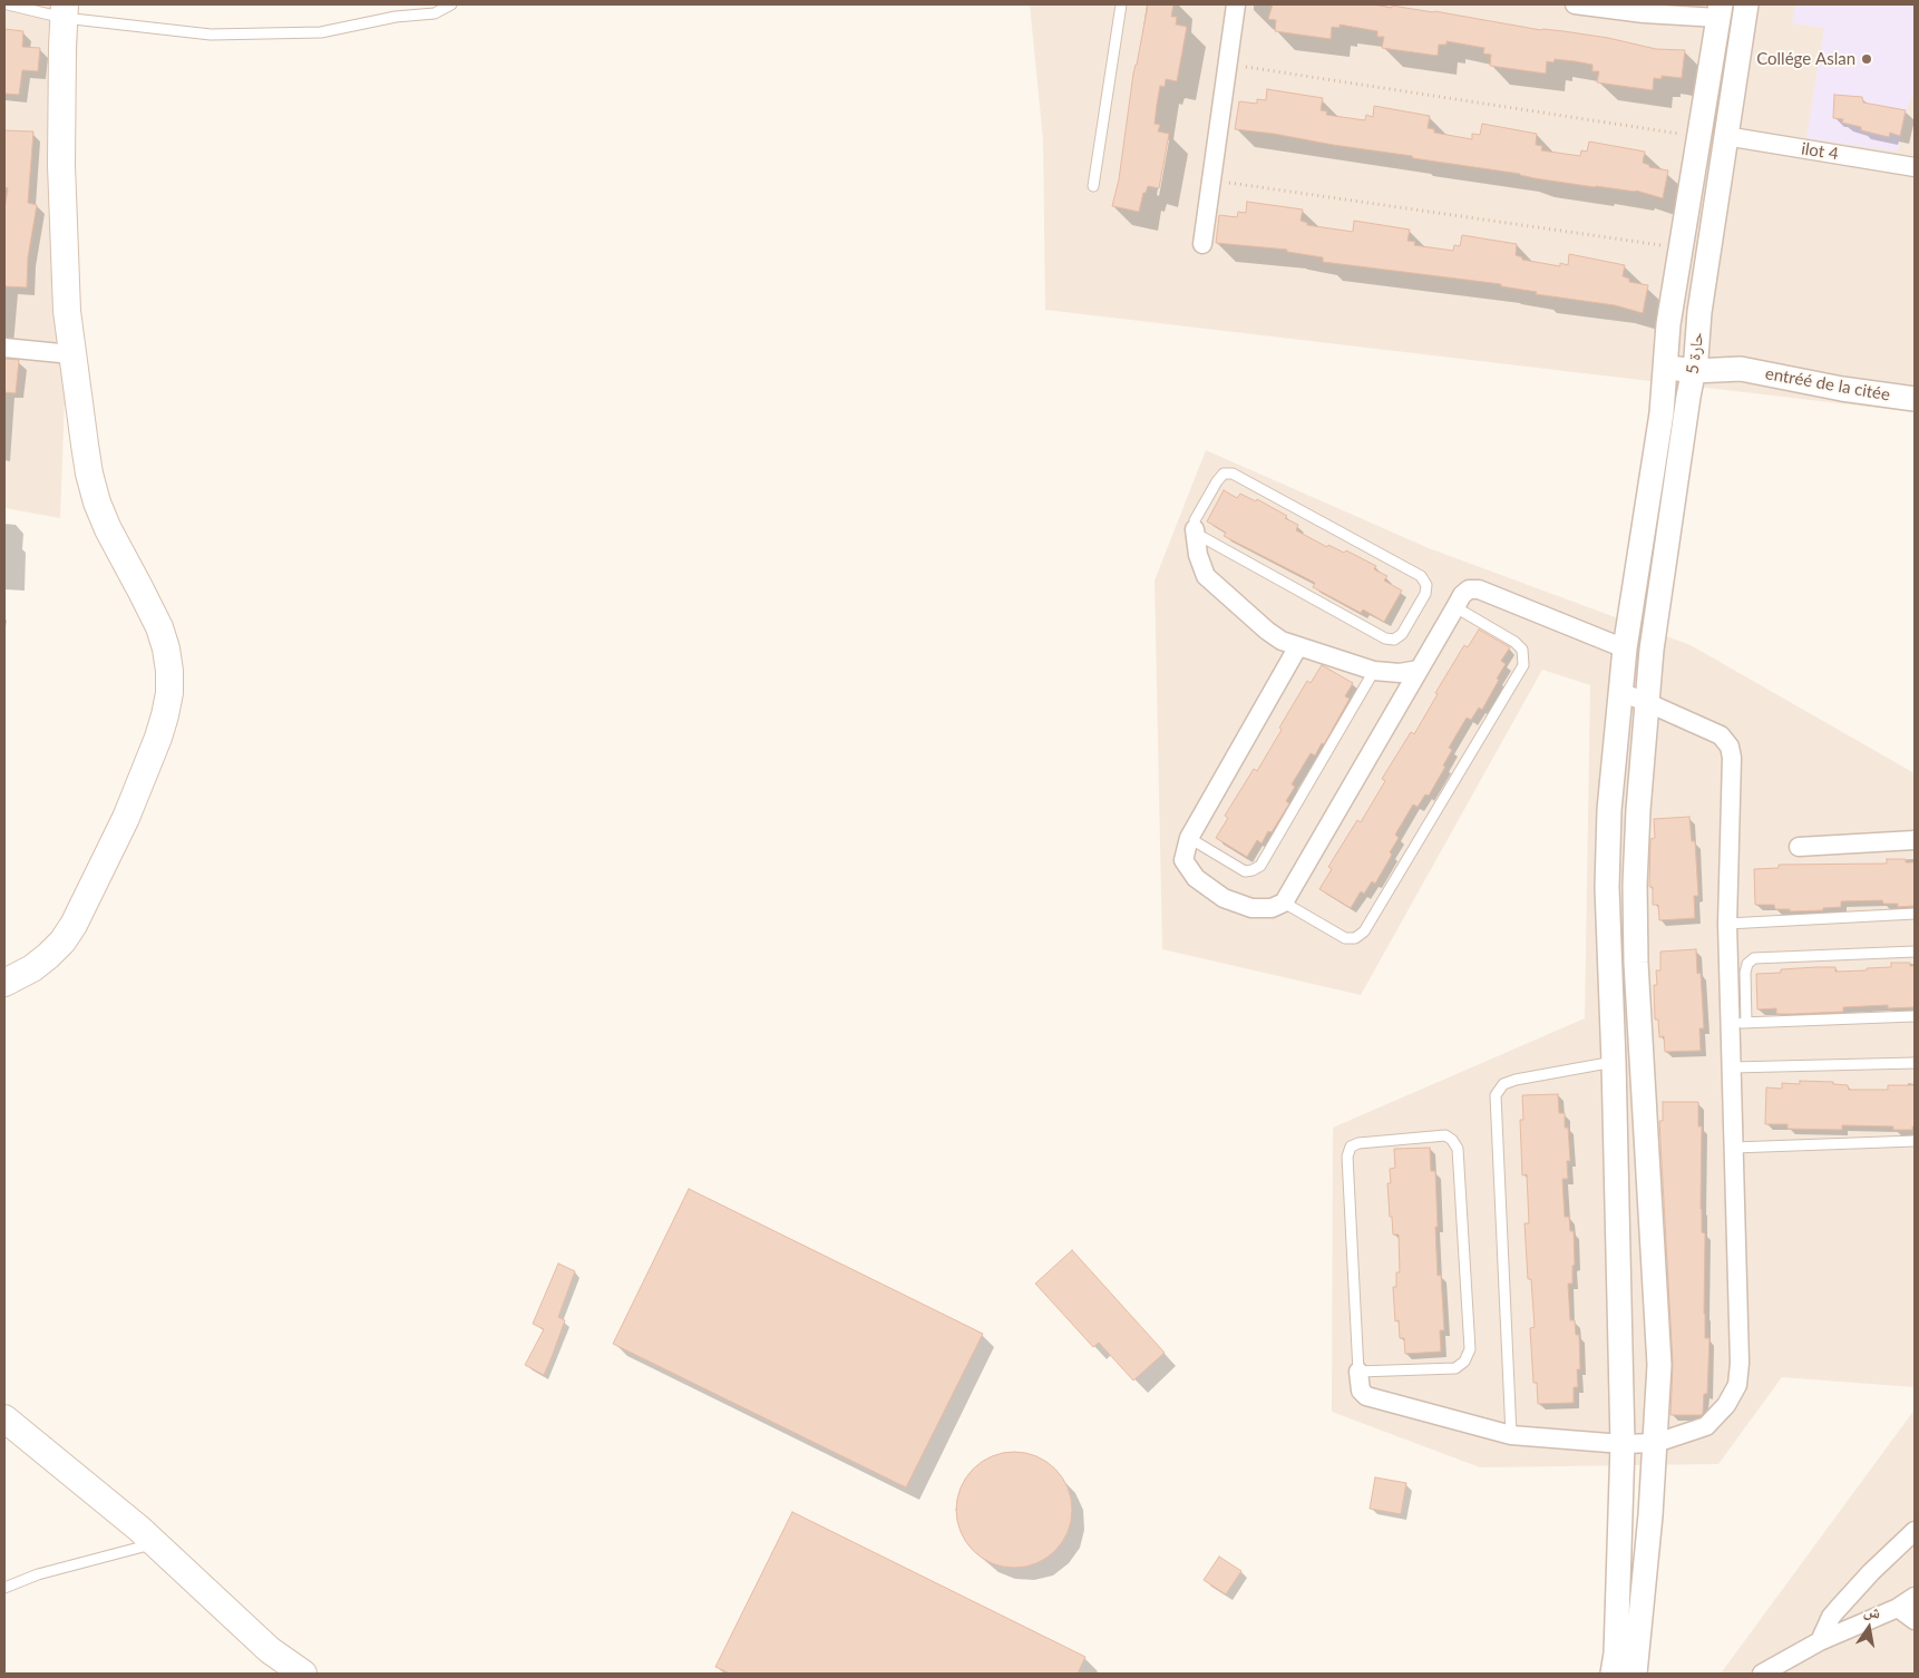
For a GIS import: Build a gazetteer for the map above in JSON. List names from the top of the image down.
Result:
{
  "streets": {
    "street": ["ilot 4", "حارة 5", "entréé de la citée"]
  },
  "crossings": [
    ["ilot 4", "حارة 5"],
    ["حارة 5", "entréé de la citée"]
  ],
  "places": ["Collége Aslan"],
  "north": "top"
}
